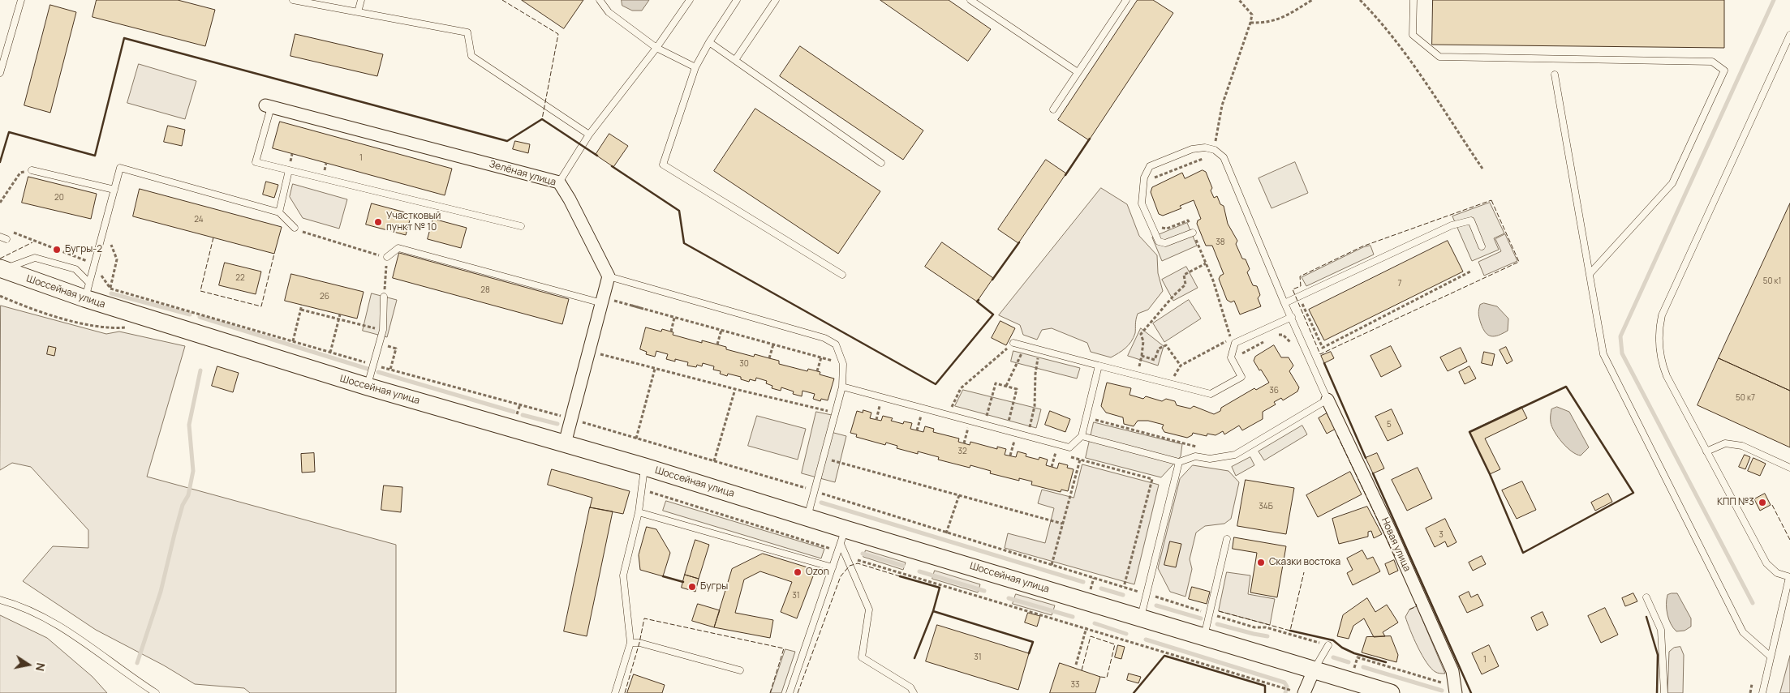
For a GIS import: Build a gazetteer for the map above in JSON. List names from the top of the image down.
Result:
{
  "streets": {
    "main road": ["Шоссейная улица"],
    "street": ["Зелёная улица", "Новая улица"]
  },
  "places": [
    "Участковый пункт № 10",
    "Бугры-2",
    "КПП №3",
    "Сказки востока",
    "Ozon",
    "Бугры"
  ],
  "house_numbers": [
    "1",
    "20",
    "24",
    "38",
    "22",
    "50 к1",
    "7",
    "28",
    "26",
    "30",
    "36",
    "50 к7",
    "5",
    "32",
    "34Б",
    "3",
    "31",
    "31",
    "1",
    "33"
  ],
  "north": "right"
}
